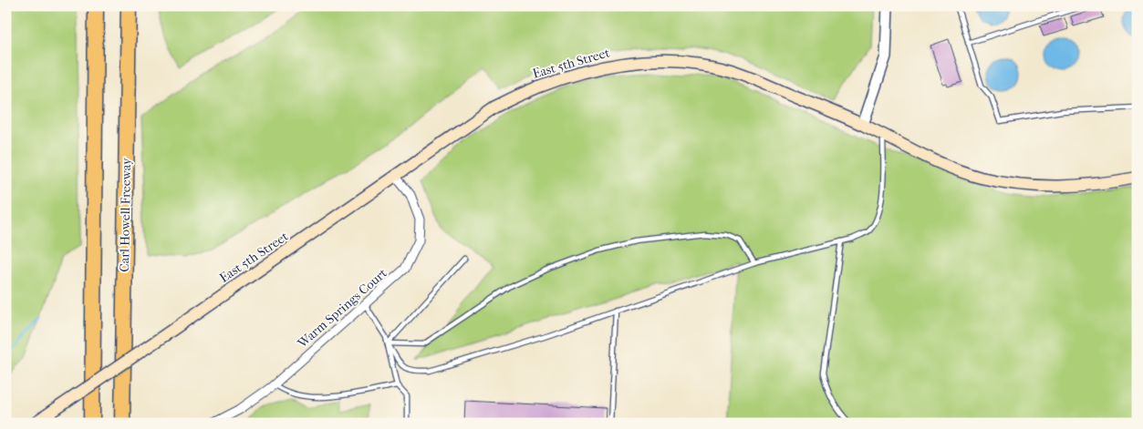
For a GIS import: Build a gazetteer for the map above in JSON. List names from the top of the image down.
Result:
{
  "streets": {
    "highway": ["Carl Howell Freeway"],
    "main road": ["East 5th Street"],
    "street": ["Warm Springs Court"]
  },
  "crossings": [
    ["East 5th Street", "Warm Springs Court"]
  ]
}
